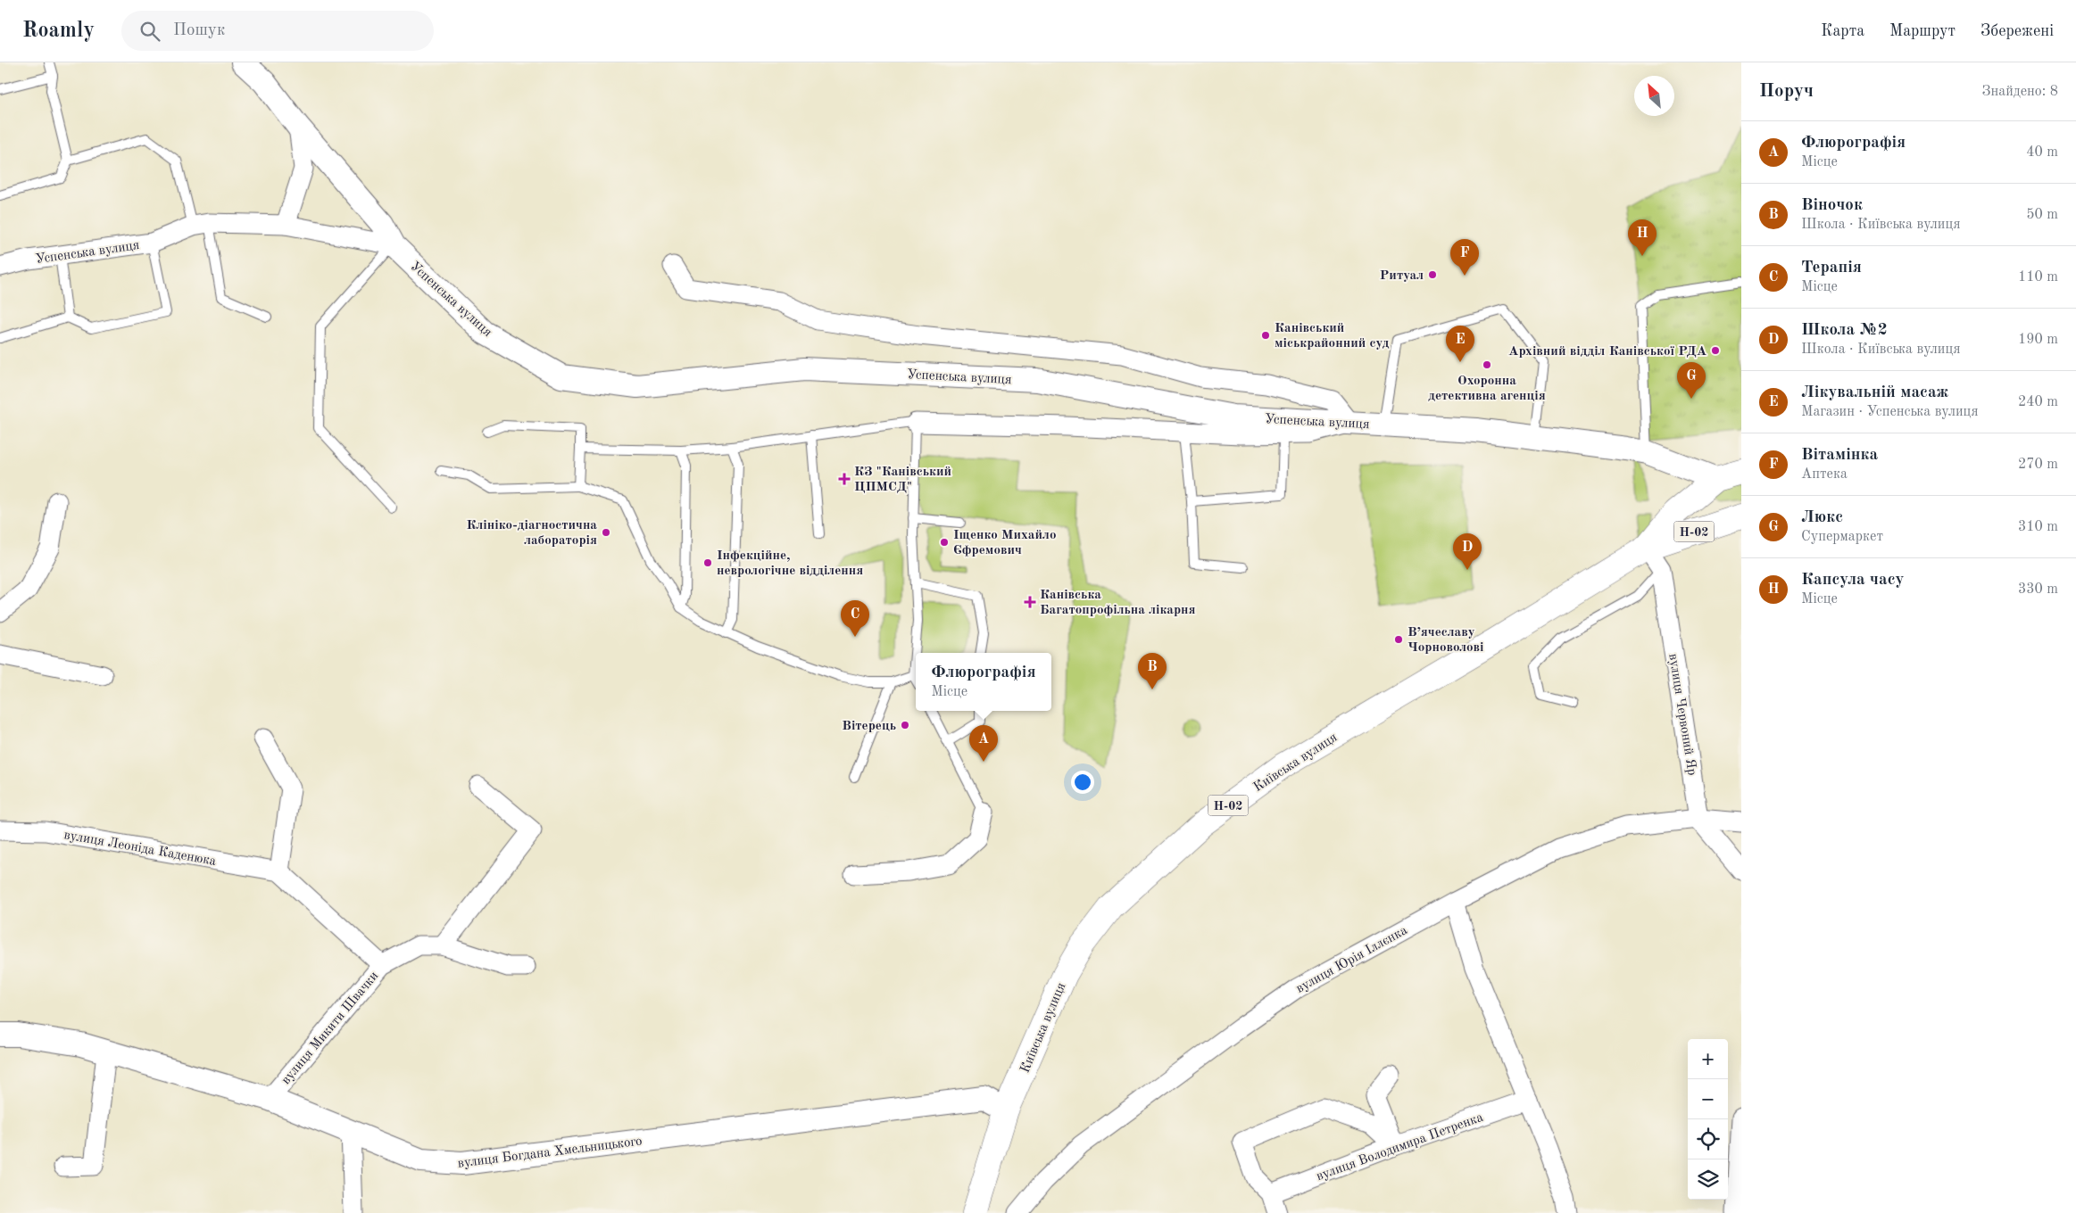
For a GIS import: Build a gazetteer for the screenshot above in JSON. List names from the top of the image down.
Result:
{
  "streets": {
    "main road": ["Н-02", "Київська вулиця"],
    "street": [
      "Успенська вулиця",
      "вулиця Червоний Яр",
      "вулиця Леоніда Каденюка",
      "вулиця Юрія Іллєнка",
      "вулиця Микити Швачки",
      "вулиця Володимира Петренка",
      "вулиця Богдана Хмельницького"
    ]
  },
  "crossings": [
    ["Успенська вулиця", "Н-02"],
    ["Успенська вулиця", "Київська вулиця"],
    ["Н-02", "Київська вулиця"],
    ["вулиця Червоний Яр", "Київська вулиця"],
    ["вулиця Червоний Яр", "вулиця Юрія Іллєнка"],
    ["Київська вулиця", "вулиця Богдана Хмельницького"],
    ["вулиця Микити Швачки", "вулиця Богдана Хмельницького"]
  ],
  "places": {
    "other": [
      "Ритуал",
      "Канівський міськрайонний суд",
      "Архівний відділ Канівської РДА",
      "Охоронна детективна агенція",
      "Клініко-діагностична лабораторія",
      "Іщенко Михайло Єфремович",
      "Інфекційне, неврологічне відділення",
      "В’ячеславу Чорноволові",
      "Вітерець"
    ],
    "health": ["КЗ \"Канівський ЦПМСД\"", "Канівська Багатопрофільна лікарня"]
  },
  "north": "top left",
  "page": {
    "header": "Roamly",
    "search": "Пошук",
    "nav": ["Карта", "Маршрут", "Збережені"],
    "heading": ["Поруч", "Знайдено: 8"],
    "list": [
      {
        "mark": "A",
        "name": "Флюрографія",
        "note": "Місце",
        "value": "40 m"
      },
      {
        "mark": "B",
        "name": "Віночок",
        "note": "Школа · Київська вулиця",
        "value": "50 m"
      },
      {
        "mark": "C",
        "name": "Терапія",
        "note": "Місце",
        "value": "110 m"
      },
      {
        "mark": "D",
        "name": "Школа №2",
        "note": "Школа · Київська вулиця",
        "value": "190 m"
      },
      {
        "mark": "E",
        "name": "Лікувальній масаж",
        "note": "Магазин · Успенська вулиця",
        "value": "240 m"
      },
      {
        "mark": "F",
        "name": "Вітамінка",
        "note": "Аптека",
        "value": "270 m"
      },
      {
        "mark": "G",
        "name": "Люкс",
        "note": "Супермаркет",
        "value": "310 m"
      },
      {
        "mark": "H",
        "name": "Капсула часу",
        "note": "Місце",
        "value": "330 m"
      }
    ],
    "pins": [
      "H",
      "F",
      "E",
      "G",
      "D",
      "C",
      "B",
      "A"
    ],
    "popup": ["Флюрографія", "Місце"],
    "map_buttons": ["+", "−"]
  }
}
